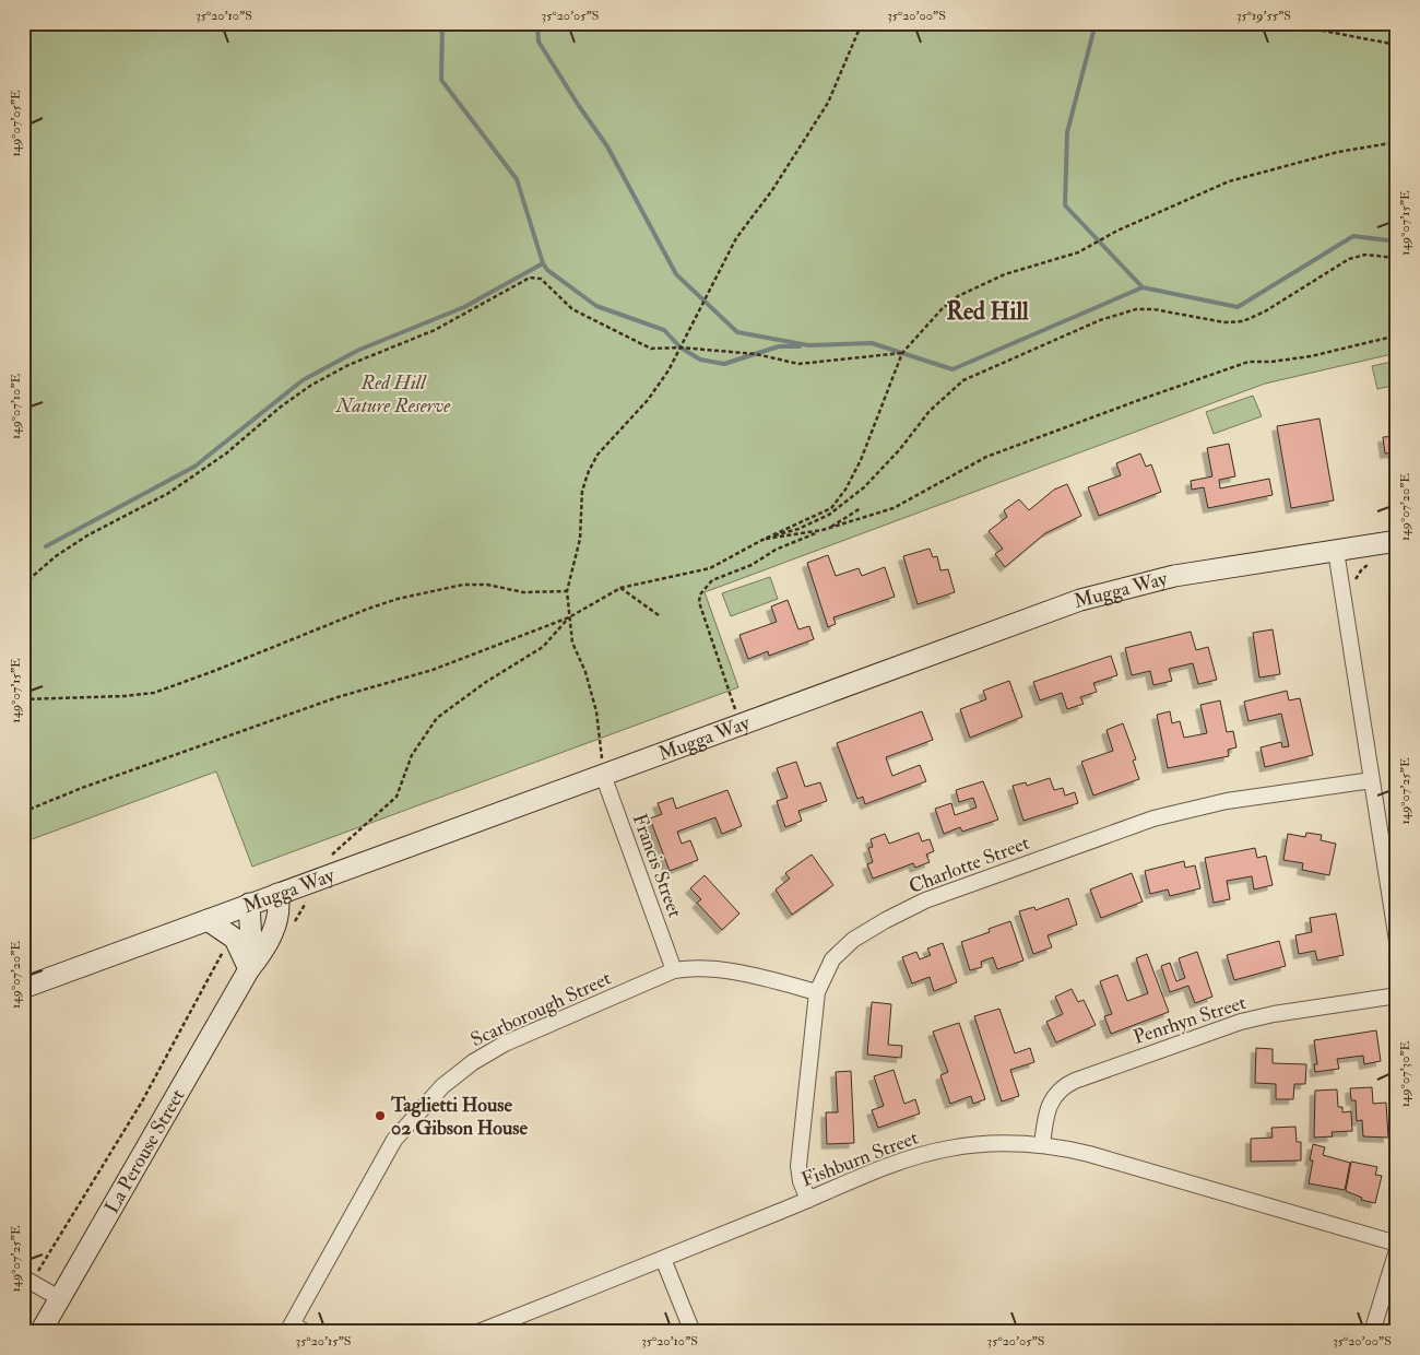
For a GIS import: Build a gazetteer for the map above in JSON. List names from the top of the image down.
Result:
{
  "streets": {
    "main road": ["Mugga Way", "La Perouse Street"],
    "street": [
      "Charlotte Street",
      "Francis Street",
      "Scarborough Street",
      "Penrhyn Street",
      "Fishburn Street"
    ]
  },
  "crossings": [
    ["Mugga Way", "Francis Street"],
    ["Mugga Way", "La Perouse Street"],
    ["Charlotte Street", "Scarborough Street"],
    ["Charlotte Street", "Fishburn Street"],
    ["Francis Street", "Scarborough Street"],
    ["Penrhyn Street", "Fishburn Street"]
  ],
  "districts": ["Red Hill"],
  "parks": ["Red Hill Nature Reserve"],
  "places": ["Taglietti House 02 Gibson House"],
  "coordinates": [
    "35°20'10\"S",
    "35°20'05\"S",
    "35°20'00\"S",
    "35°19'55\"S",
    "149°07'05\"E",
    "149°07'15\"E",
    "149°07'10\"E",
    "149°07'20\"E",
    "149°07'25\"E",
    "149°07'30\"E",
    "35°20'15\"S"
  ]
}
